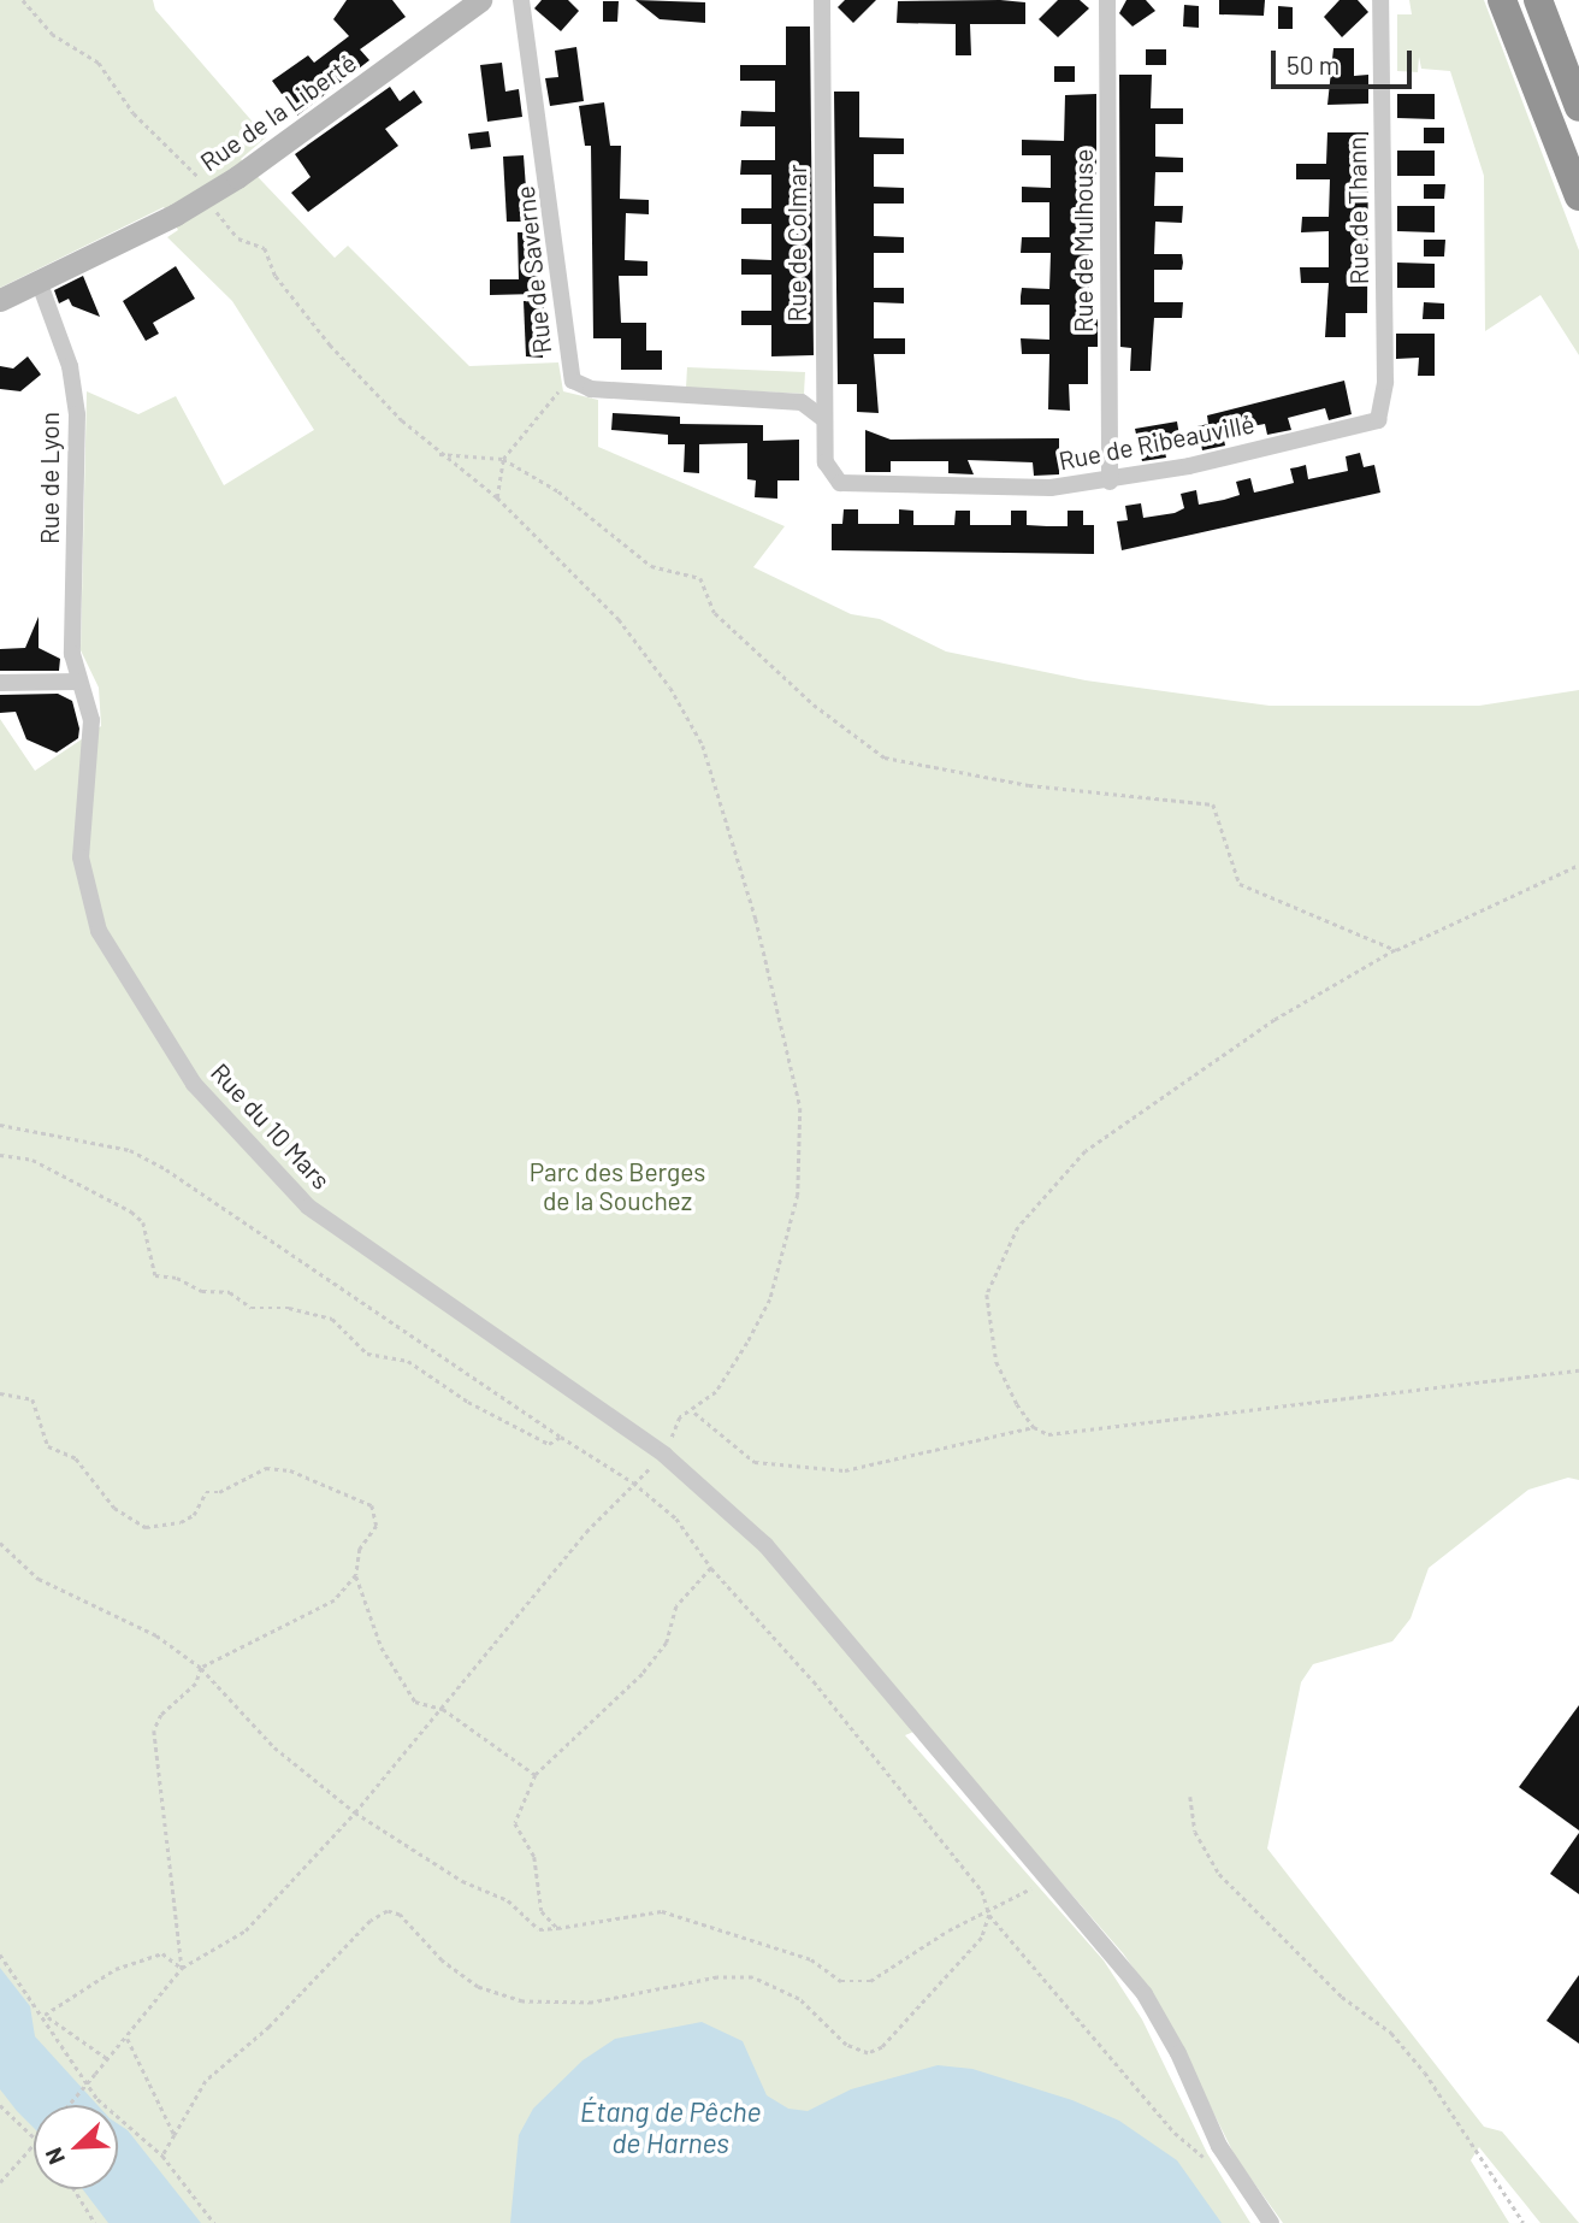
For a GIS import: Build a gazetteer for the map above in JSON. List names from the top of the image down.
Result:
{
  "streets": {
    "street": [
      "Rue de la Liberté",
      "Rue de Thann",
      "Rue de Mulhouse",
      "Rue de Colmar",
      "Rue de Saverne",
      "Rue de Ribeauvillé",
      "Rue de Lyon",
      "Rue du 10 Mars"
    ]
  },
  "crossings": [
    ["Rue de la Liberté", "Rue de Lyon"],
    ["Rue de Thann", "Rue de Ribeauvillé"],
    ["Rue de Mulhouse", "Rue de Ribeauvillé"],
    ["Rue de Colmar", "Rue de Saverne"],
    ["Rue de Colmar", "Rue de Ribeauvillé"],
    ["Rue de Lyon", "Rue du 10 Mars"]
  ],
  "water": ["Étang de Pêche de Harnes"],
  "parks": ["Parc des Berges de la Souchez"],
  "scale_bar": "50 m",
  "north": "bottom left"
}
